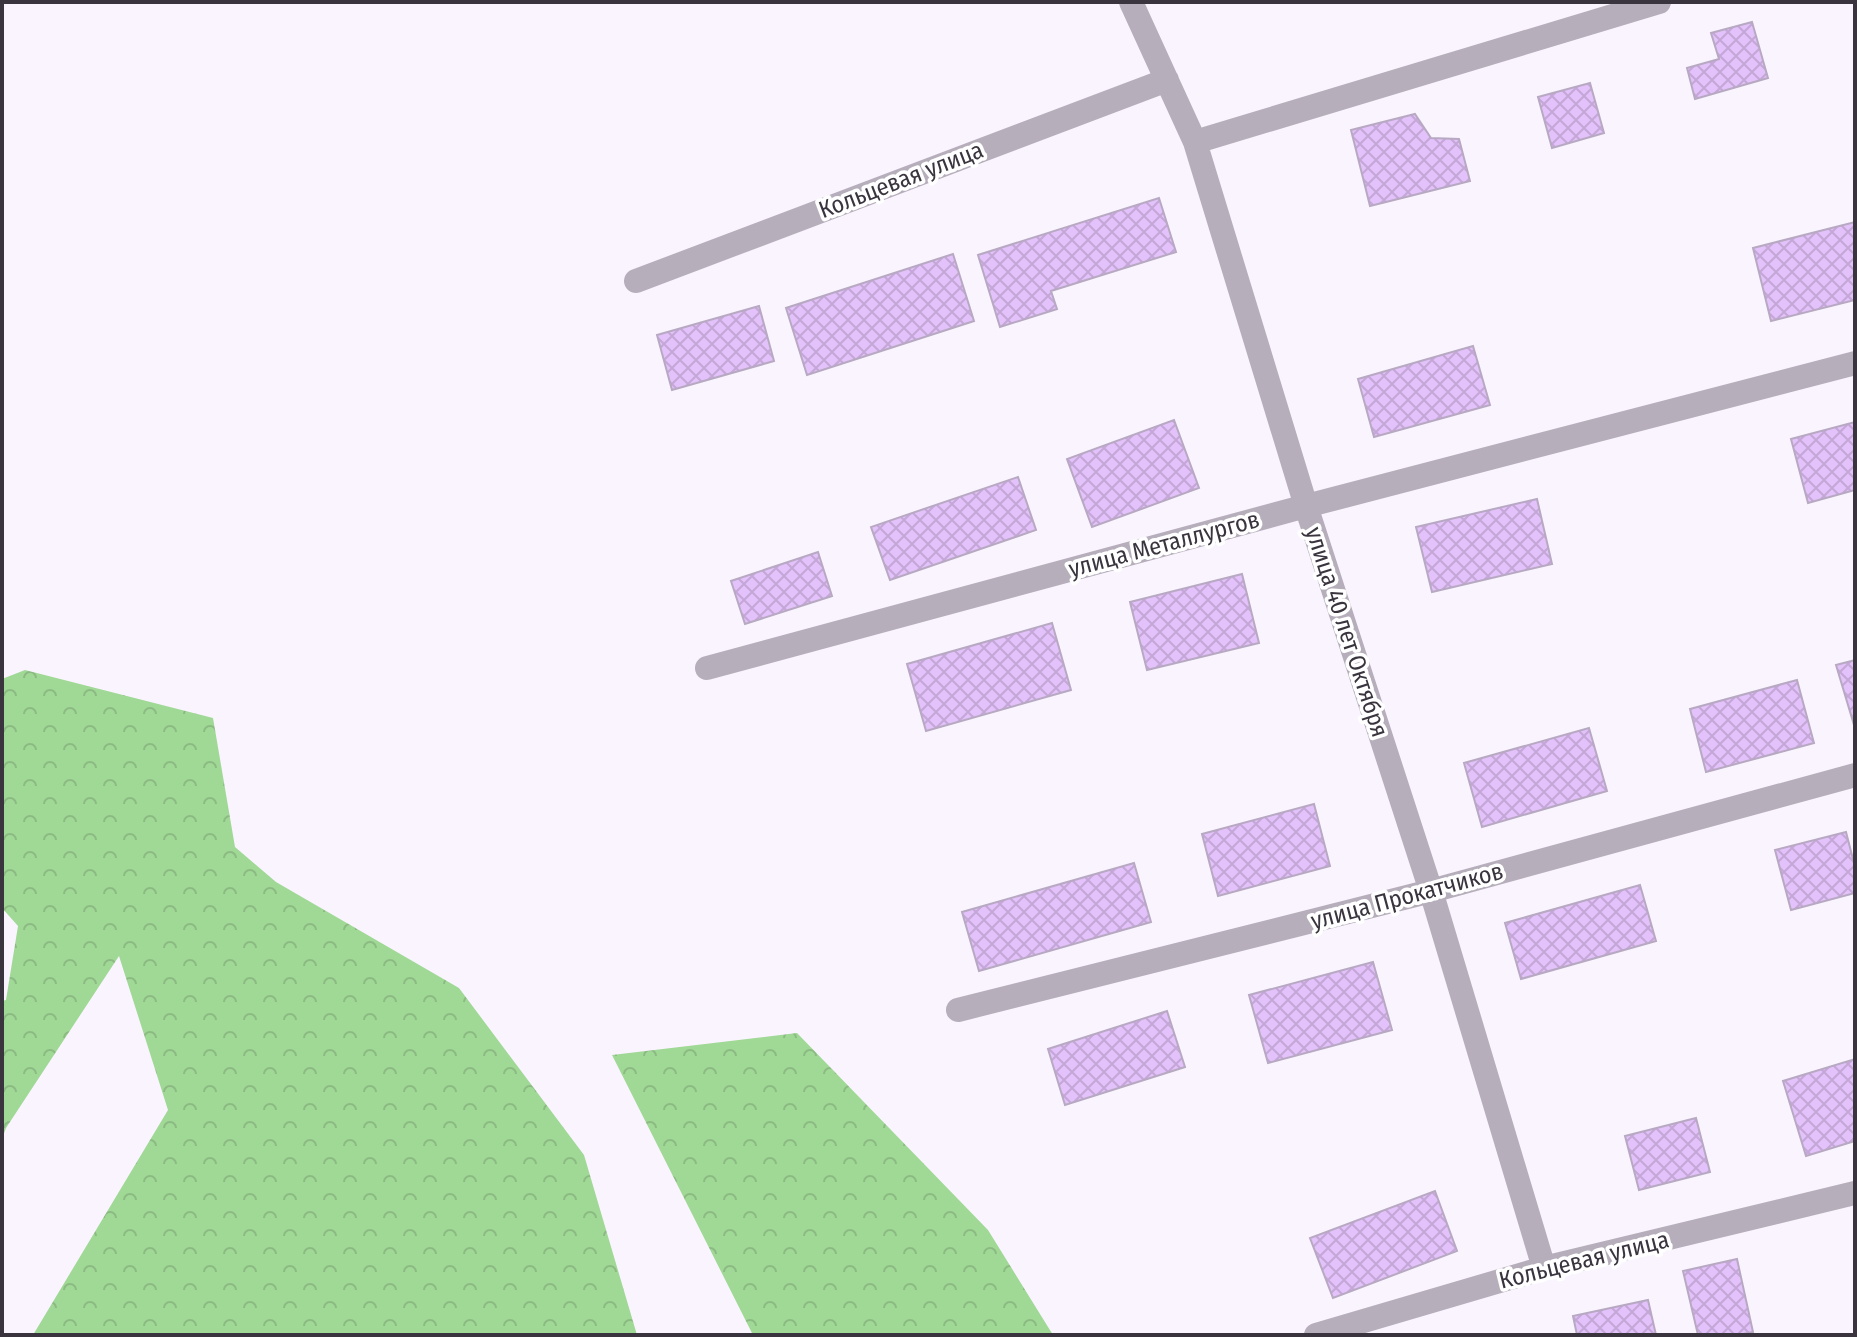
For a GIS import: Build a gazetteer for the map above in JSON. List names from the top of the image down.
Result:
{
  "streets": {
    "street": [
      "Кольцевая улица",
      "улица Металлургов",
      "улица 40 лет Октября",
      "улица Прокатчиков"
    ]
  },
  "crossings": [
    ["Кольцевая улица", "улица 40 лет Октября"],
    ["улица Металлургов", "улица 40 лет Октября"],
    ["улица 40 лет Октября", "улица Прокатчиков"]
  ]
}
